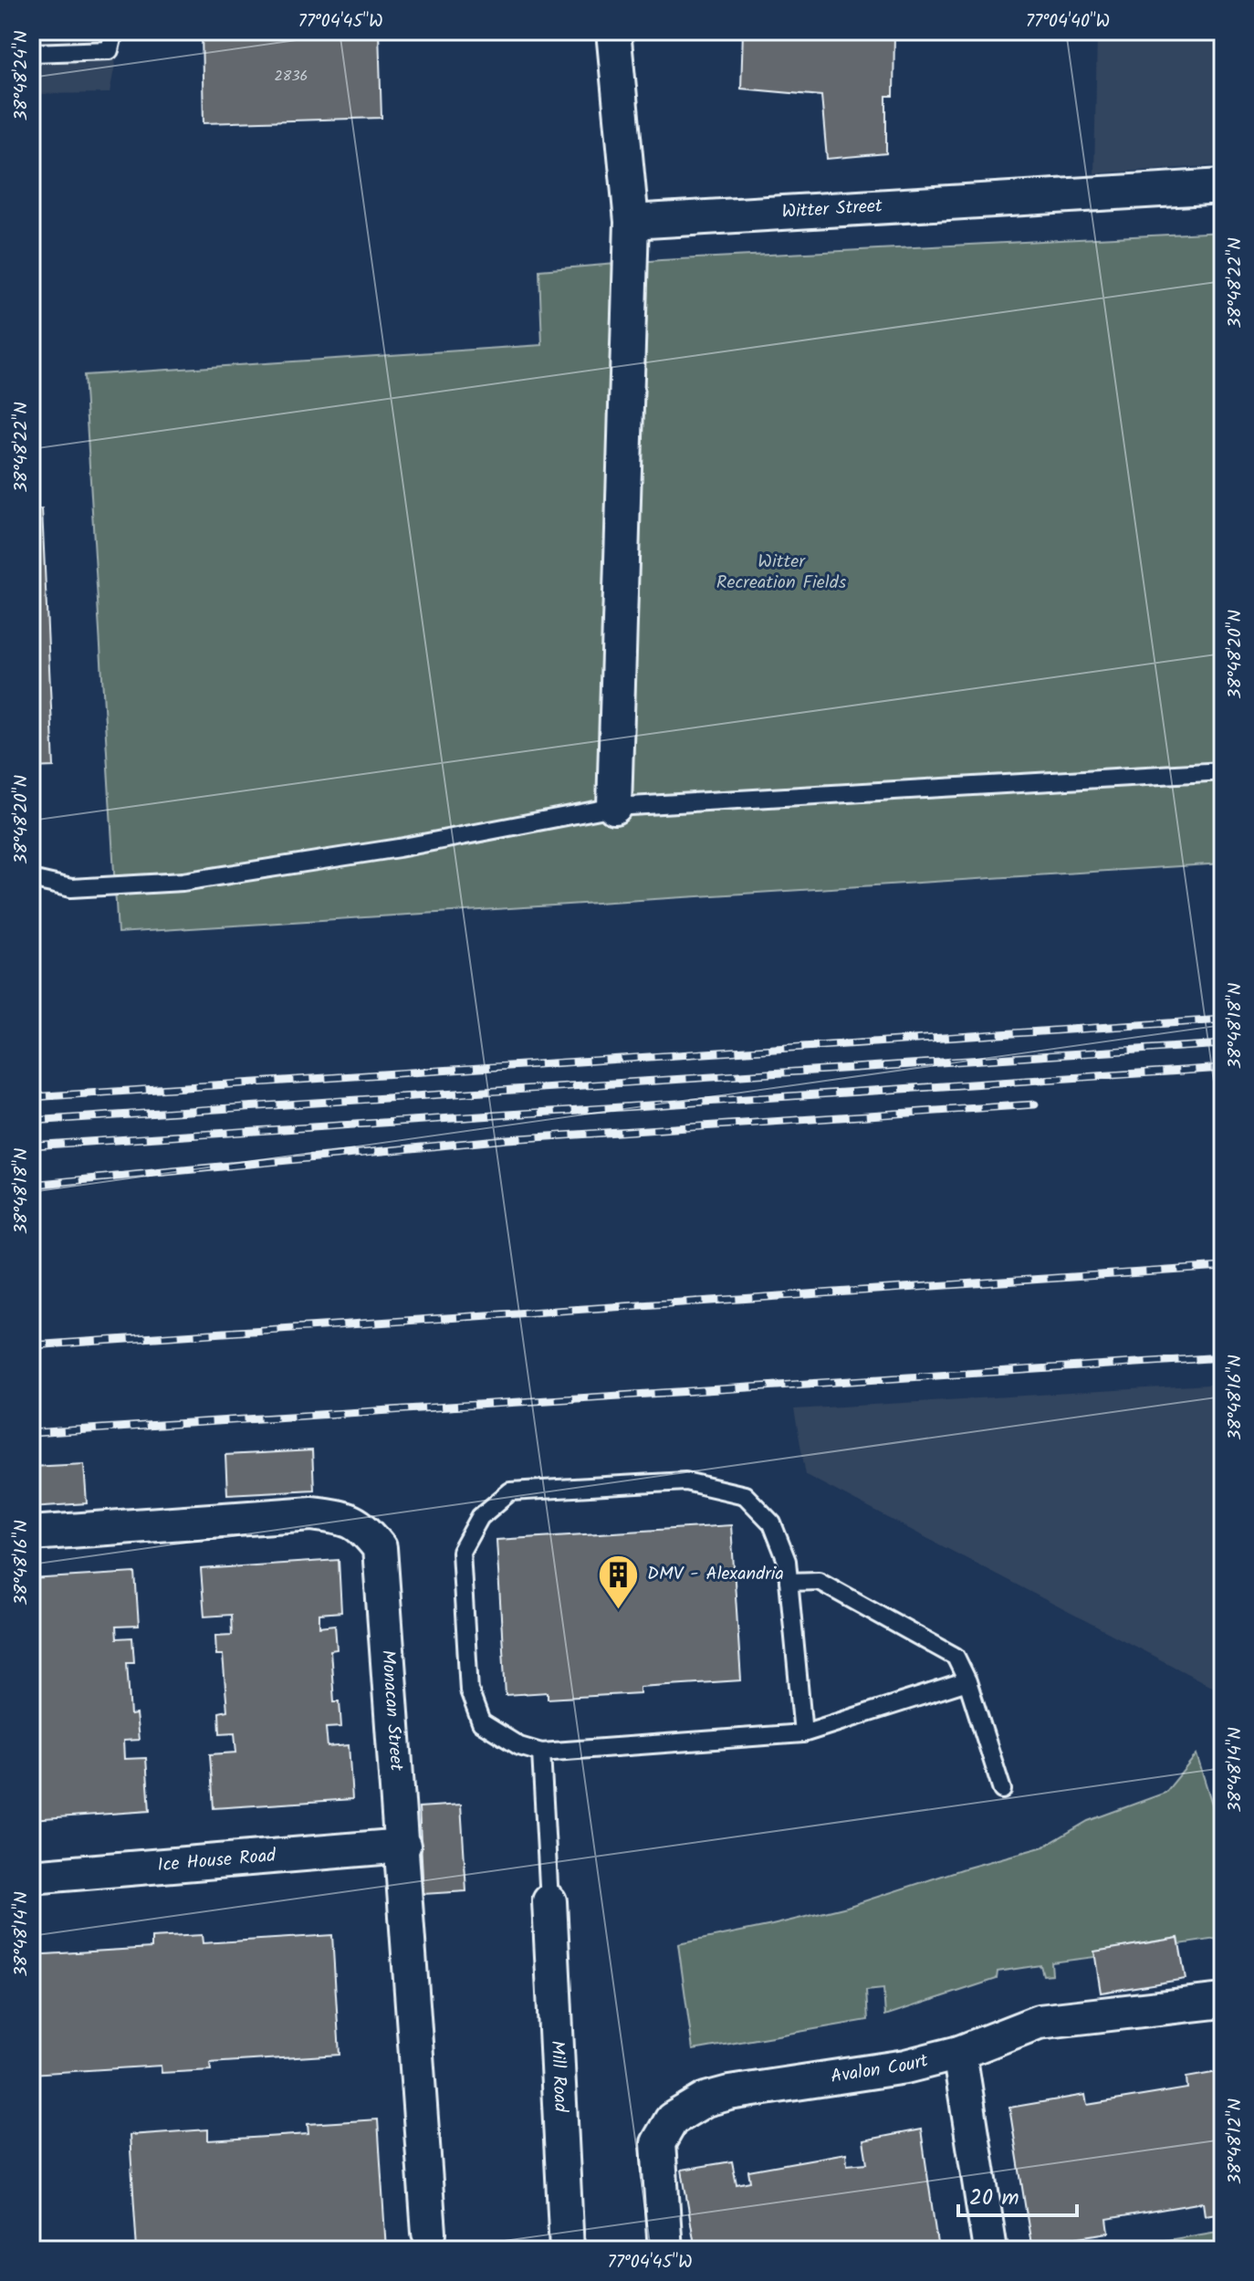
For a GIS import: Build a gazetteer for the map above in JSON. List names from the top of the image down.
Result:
{
  "streets": {
    "street": [
      "Witter Street",
      "Monacan Street",
      "Ice House Road",
      "Avalon Court",
      "Mill Road"
    ]
  },
  "crossings": [
    ["Monacan Street", "Ice House Road"]
  ],
  "parks": ["Witter Recreation Fields"],
  "places": {
    "building": ["DMV - Alexandria"]
  },
  "house_numbers": ["2836"],
  "scale_bar": "20 m",
  "coordinates": [
    "77°04'45\"W",
    "77°04'40\"W",
    "38°48'24\"N",
    "38°48'22\"N",
    "38°48'20\"N",
    "38°48'18\"N",
    "38°48'16\"N",
    "38°48'14\"N",
    "38°48'12\"N"
  ]
}
